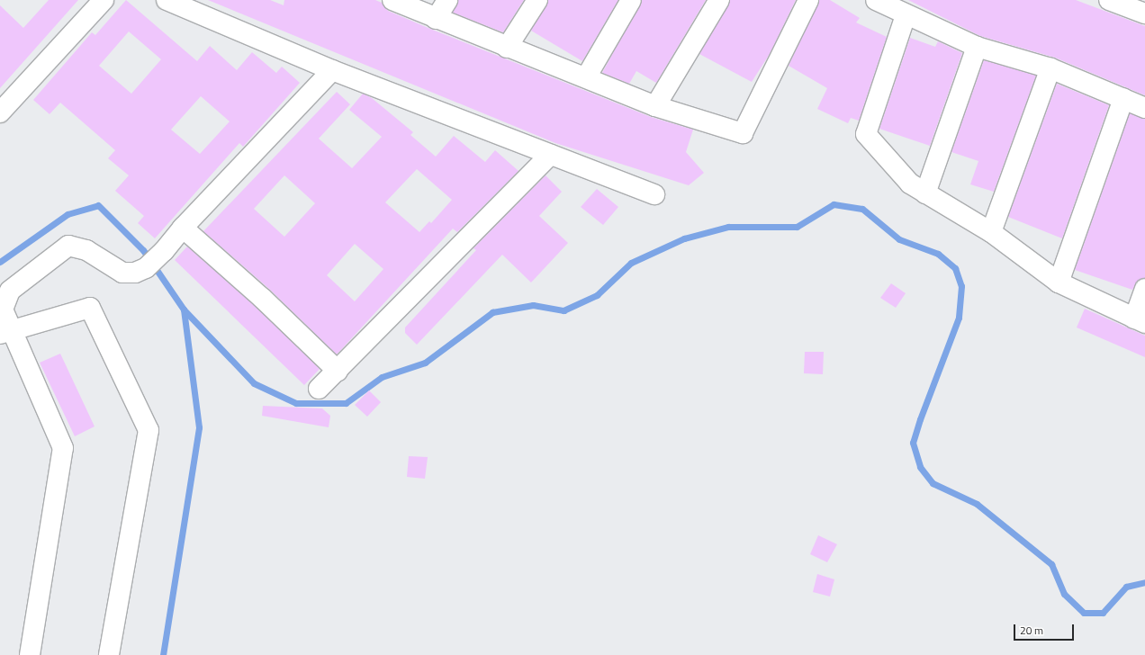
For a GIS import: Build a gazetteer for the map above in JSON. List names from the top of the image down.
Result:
{
  "scale_bar": "20 m"
}
